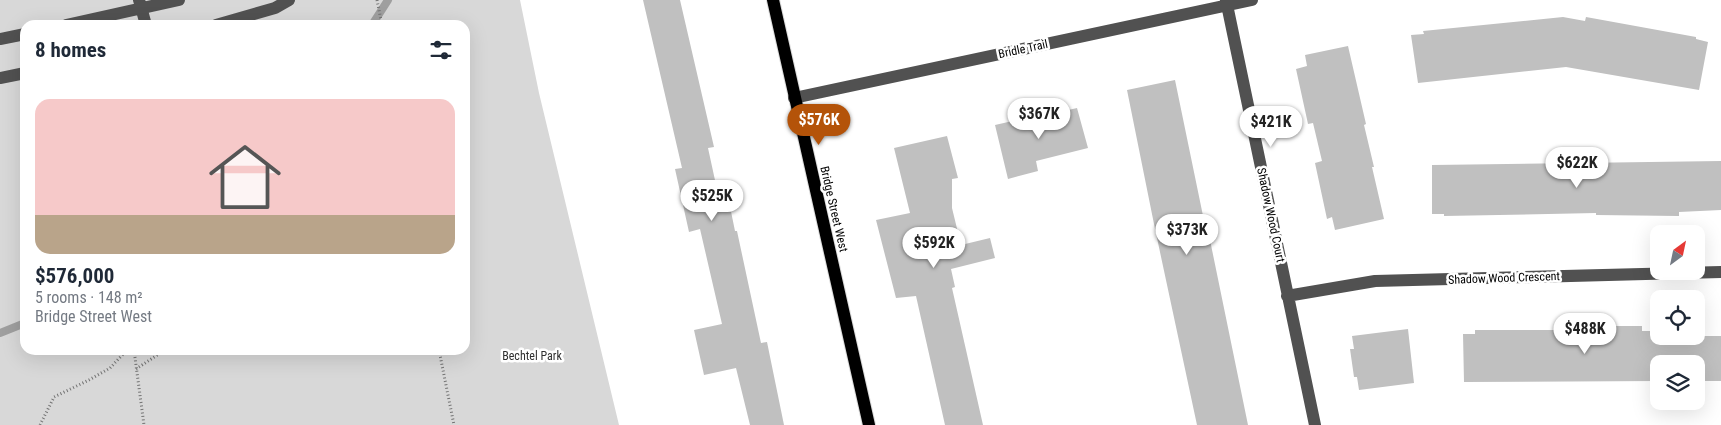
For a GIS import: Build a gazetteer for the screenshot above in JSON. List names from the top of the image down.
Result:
{
  "streets": {
    "main road": ["Bridge Street West"],
    "street": ["Bridle Trail", "Shadow Wood Court", "Shadow Wood Crescent"]
  },
  "crossings": [
    ["Bridle Trail", "Bridge Street West"],
    ["Bridle Trail", "Shadow Wood Court"],
    ["Shadow Wood Court", "Shadow Wood Crescent"]
  ],
  "parks": ["Bechtel Park"],
  "north": "top right",
  "page": {
    "heading": "8 homes",
    "list": [
      {
        "name": "$576,000",
        "note": "5 rooms · 148 m² · Bridge Street West"
      }
    ],
    "price": [
      "$367K",
      "$576K",
      "$421K",
      "$622K",
      "$525K",
      "$373K",
      "$592K",
      "$488K"
    ]
  }
}
